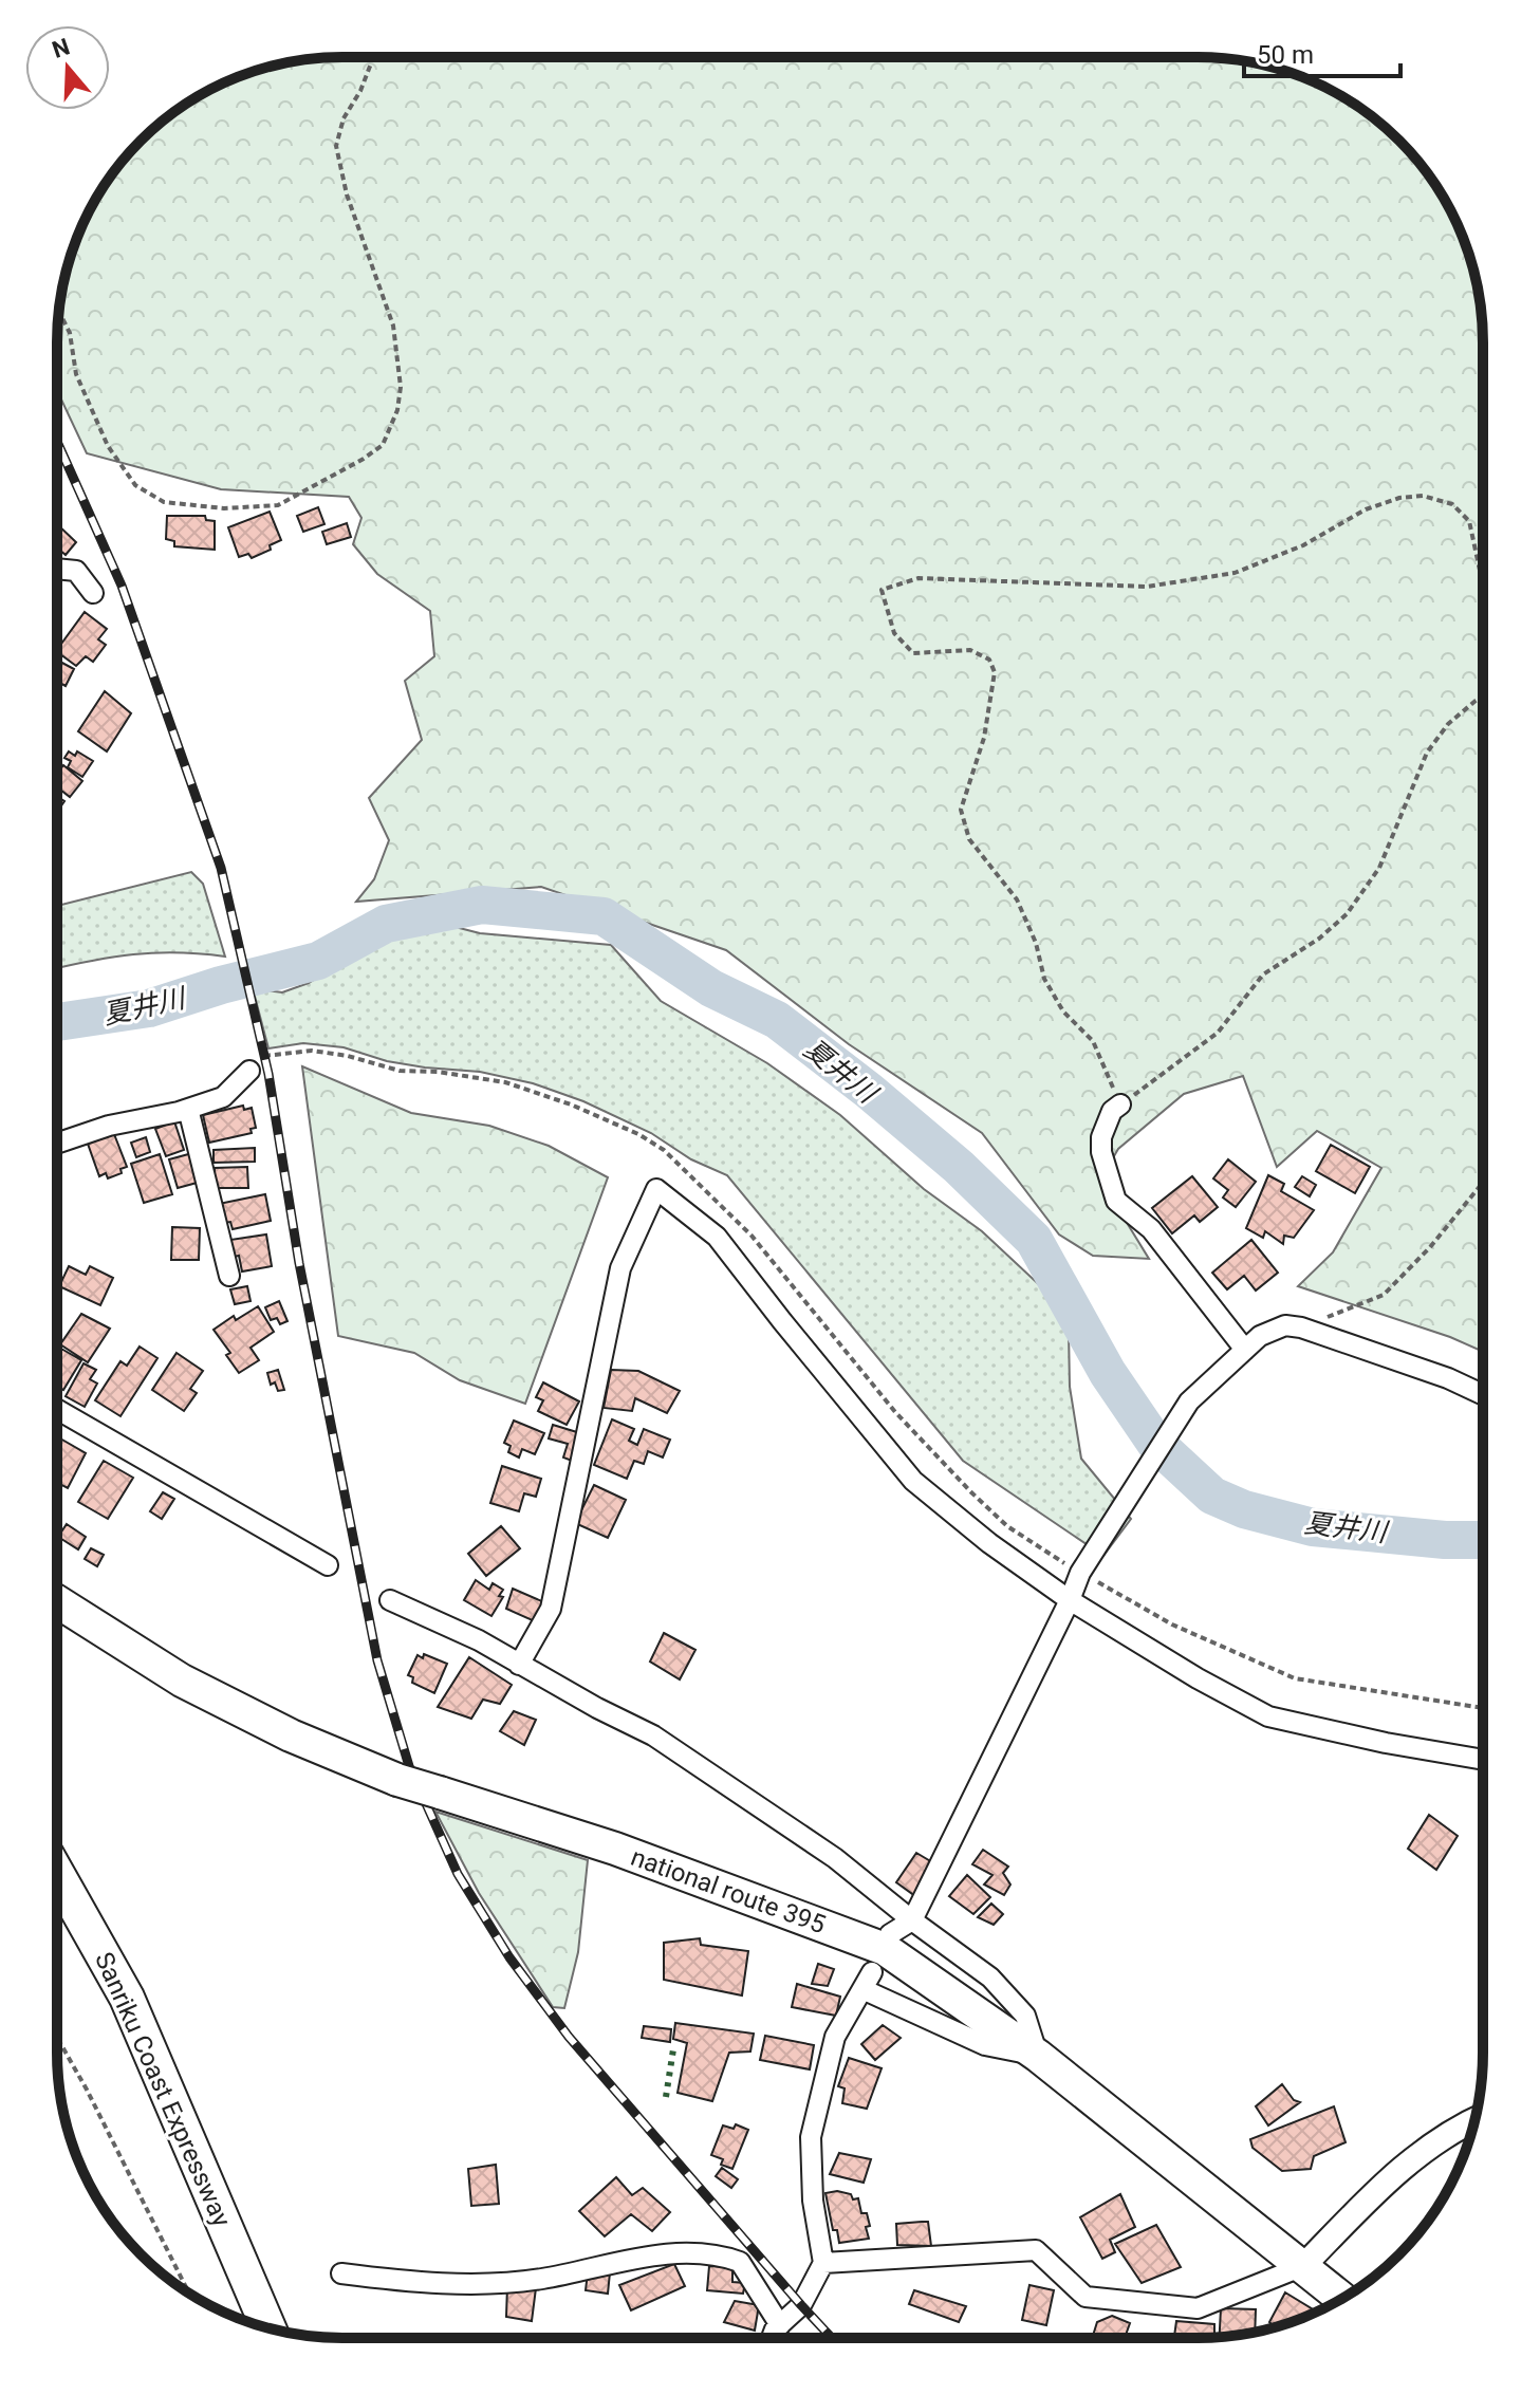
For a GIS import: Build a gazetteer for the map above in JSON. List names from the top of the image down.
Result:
{
  "streets": {
    "highway": ["national route 395", "Sanriku Coast Expressway"]
  },
  "water": ["夏井川"],
  "scale_bar": "50 m",
  "north": "top"
}
